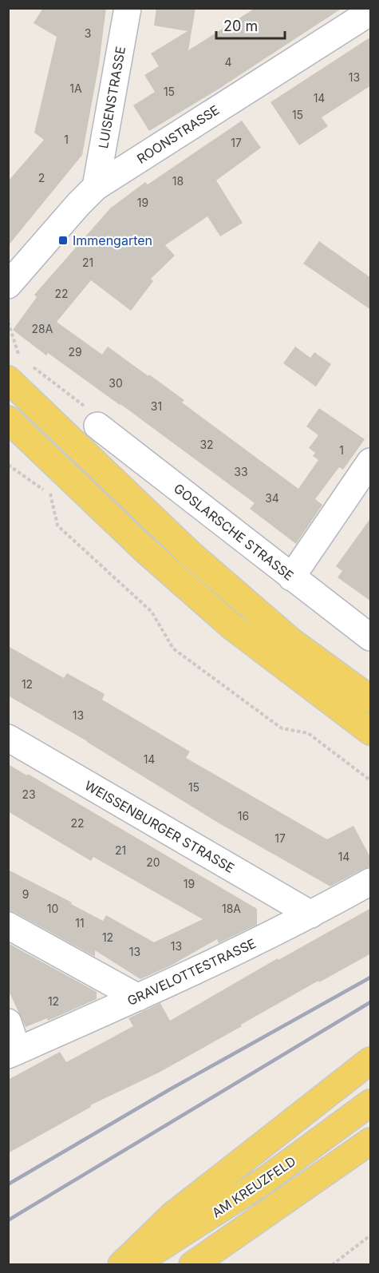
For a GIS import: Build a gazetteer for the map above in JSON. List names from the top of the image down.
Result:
{
  "streets": {
    "main road": ["AM KREUZFELD"],
    "street": [
      "LUISENSTRASSE",
      "ROONSTRASSE",
      "GOSLARSCHE STRASSE",
      "WEISSENBURGER STRASSE",
      "GRAVELOTTESTRASSE"
    ]
  },
  "crossings": [
    ["LUISENSTRASSE", "ROONSTRASSE"],
    ["WEISSENBURGER STRASSE", "GRAVELOTTESTRASSE"]
  ],
  "places": {
    "transit": ["Immengarten"]
  },
  "house_numbers": [
    "3",
    "4",
    "13",
    "1A",
    "15",
    "14",
    "15",
    "1",
    "17",
    "2",
    "18",
    "19",
    "21",
    "22",
    "28A",
    "29",
    "30",
    "31",
    "32",
    "1",
    "33",
    "34",
    "12",
    "13",
    "14",
    "15",
    "23",
    "16",
    "22",
    "17",
    "21",
    "14",
    "20",
    "19",
    "9",
    "10",
    "18A",
    "11",
    "12",
    "13",
    "13",
    "12"
  ],
  "scale_bar": "20 m"
}
